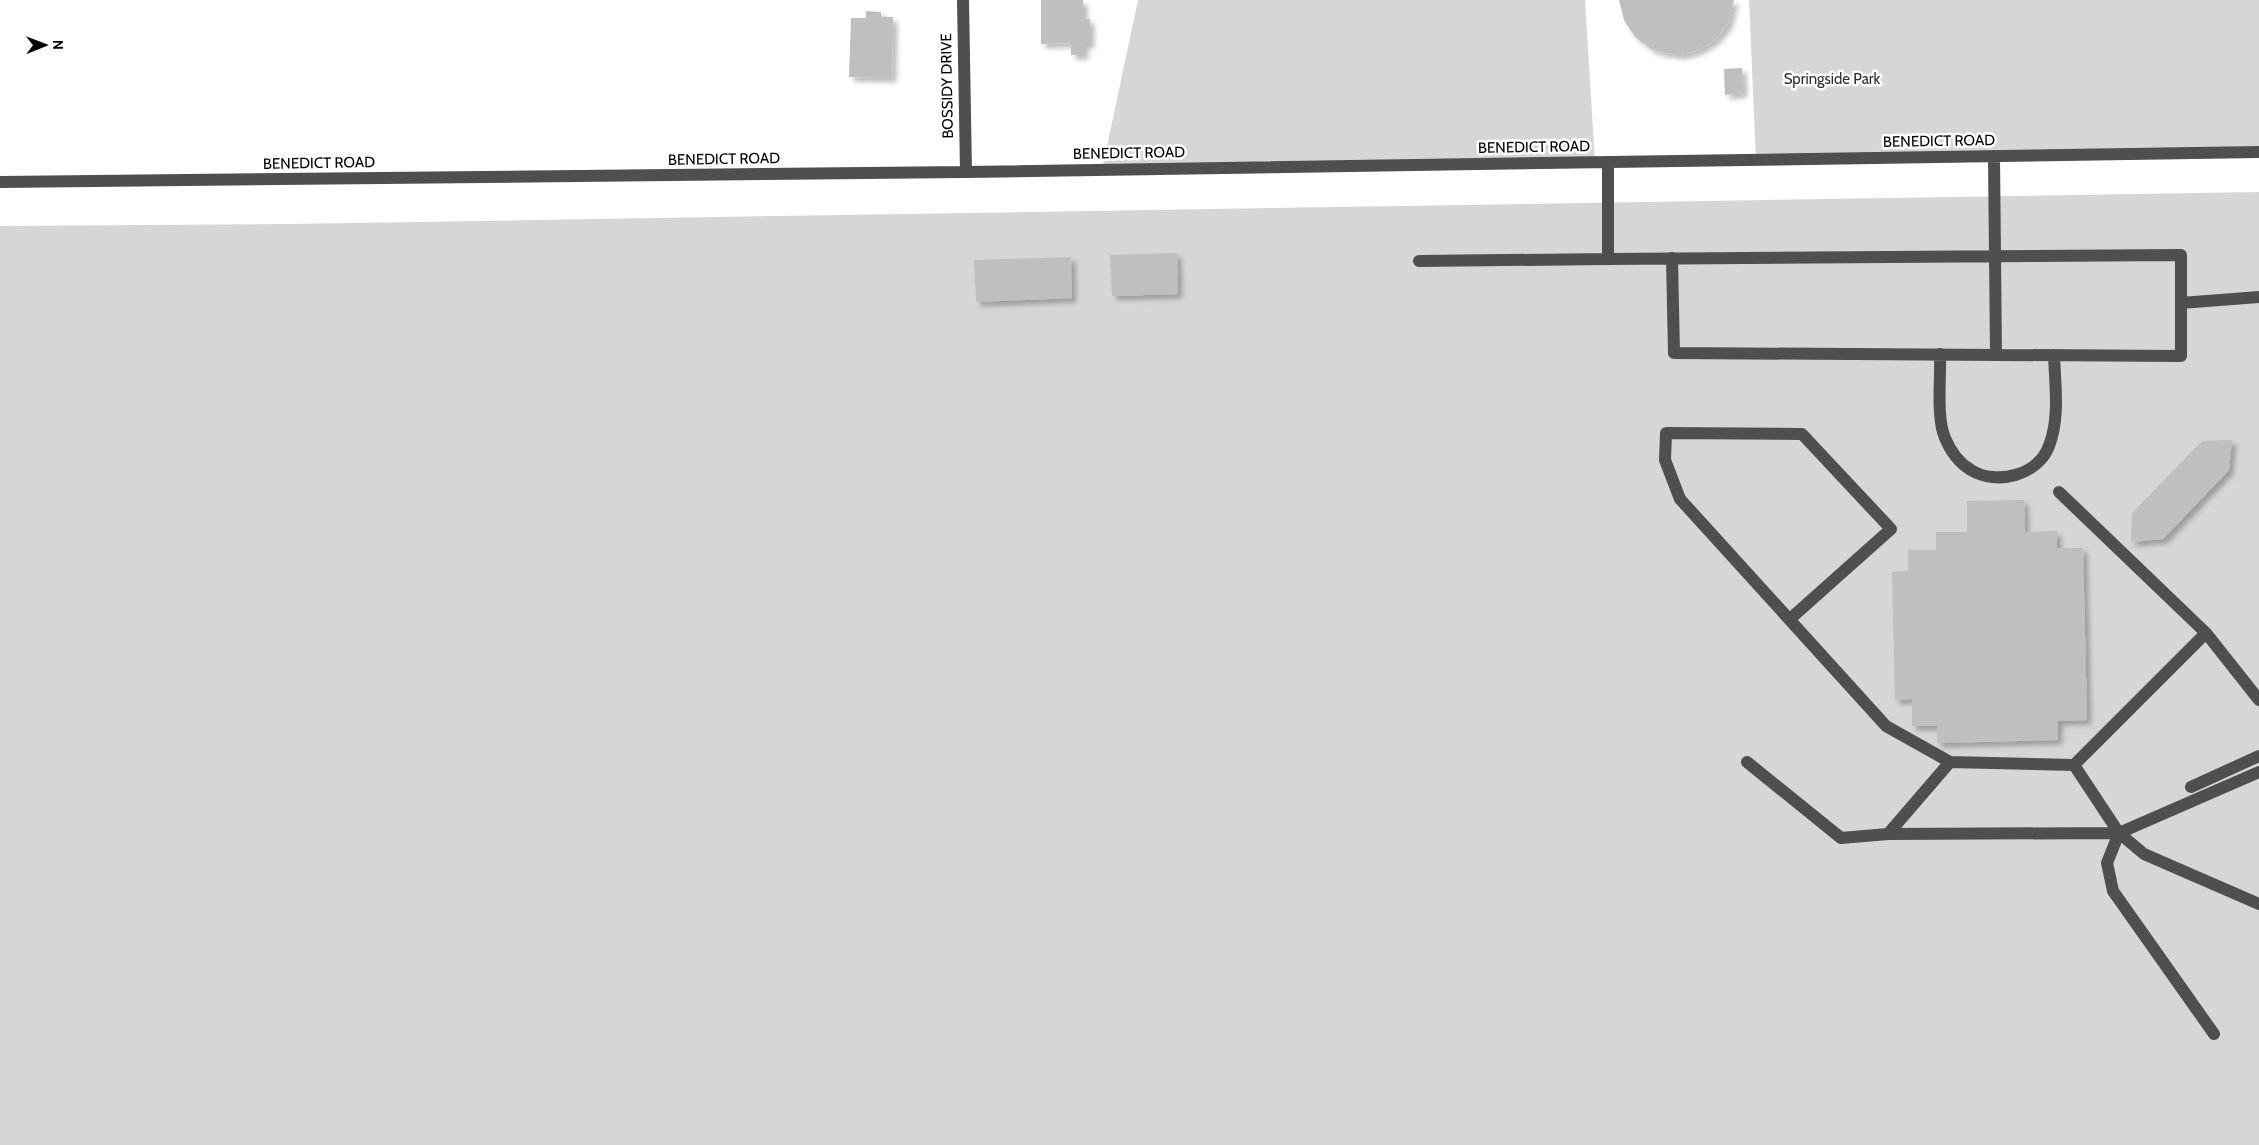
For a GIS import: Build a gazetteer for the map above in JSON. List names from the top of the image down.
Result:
{
  "streets": {
    "street": ["BOSSIDY DRIVE", "BENEDICT ROAD"]
  },
  "crossings": [
    ["BOSSIDY DRIVE", "BENEDICT ROAD"]
  ],
  "parks": ["Springside Park"],
  "north": "right"
}
